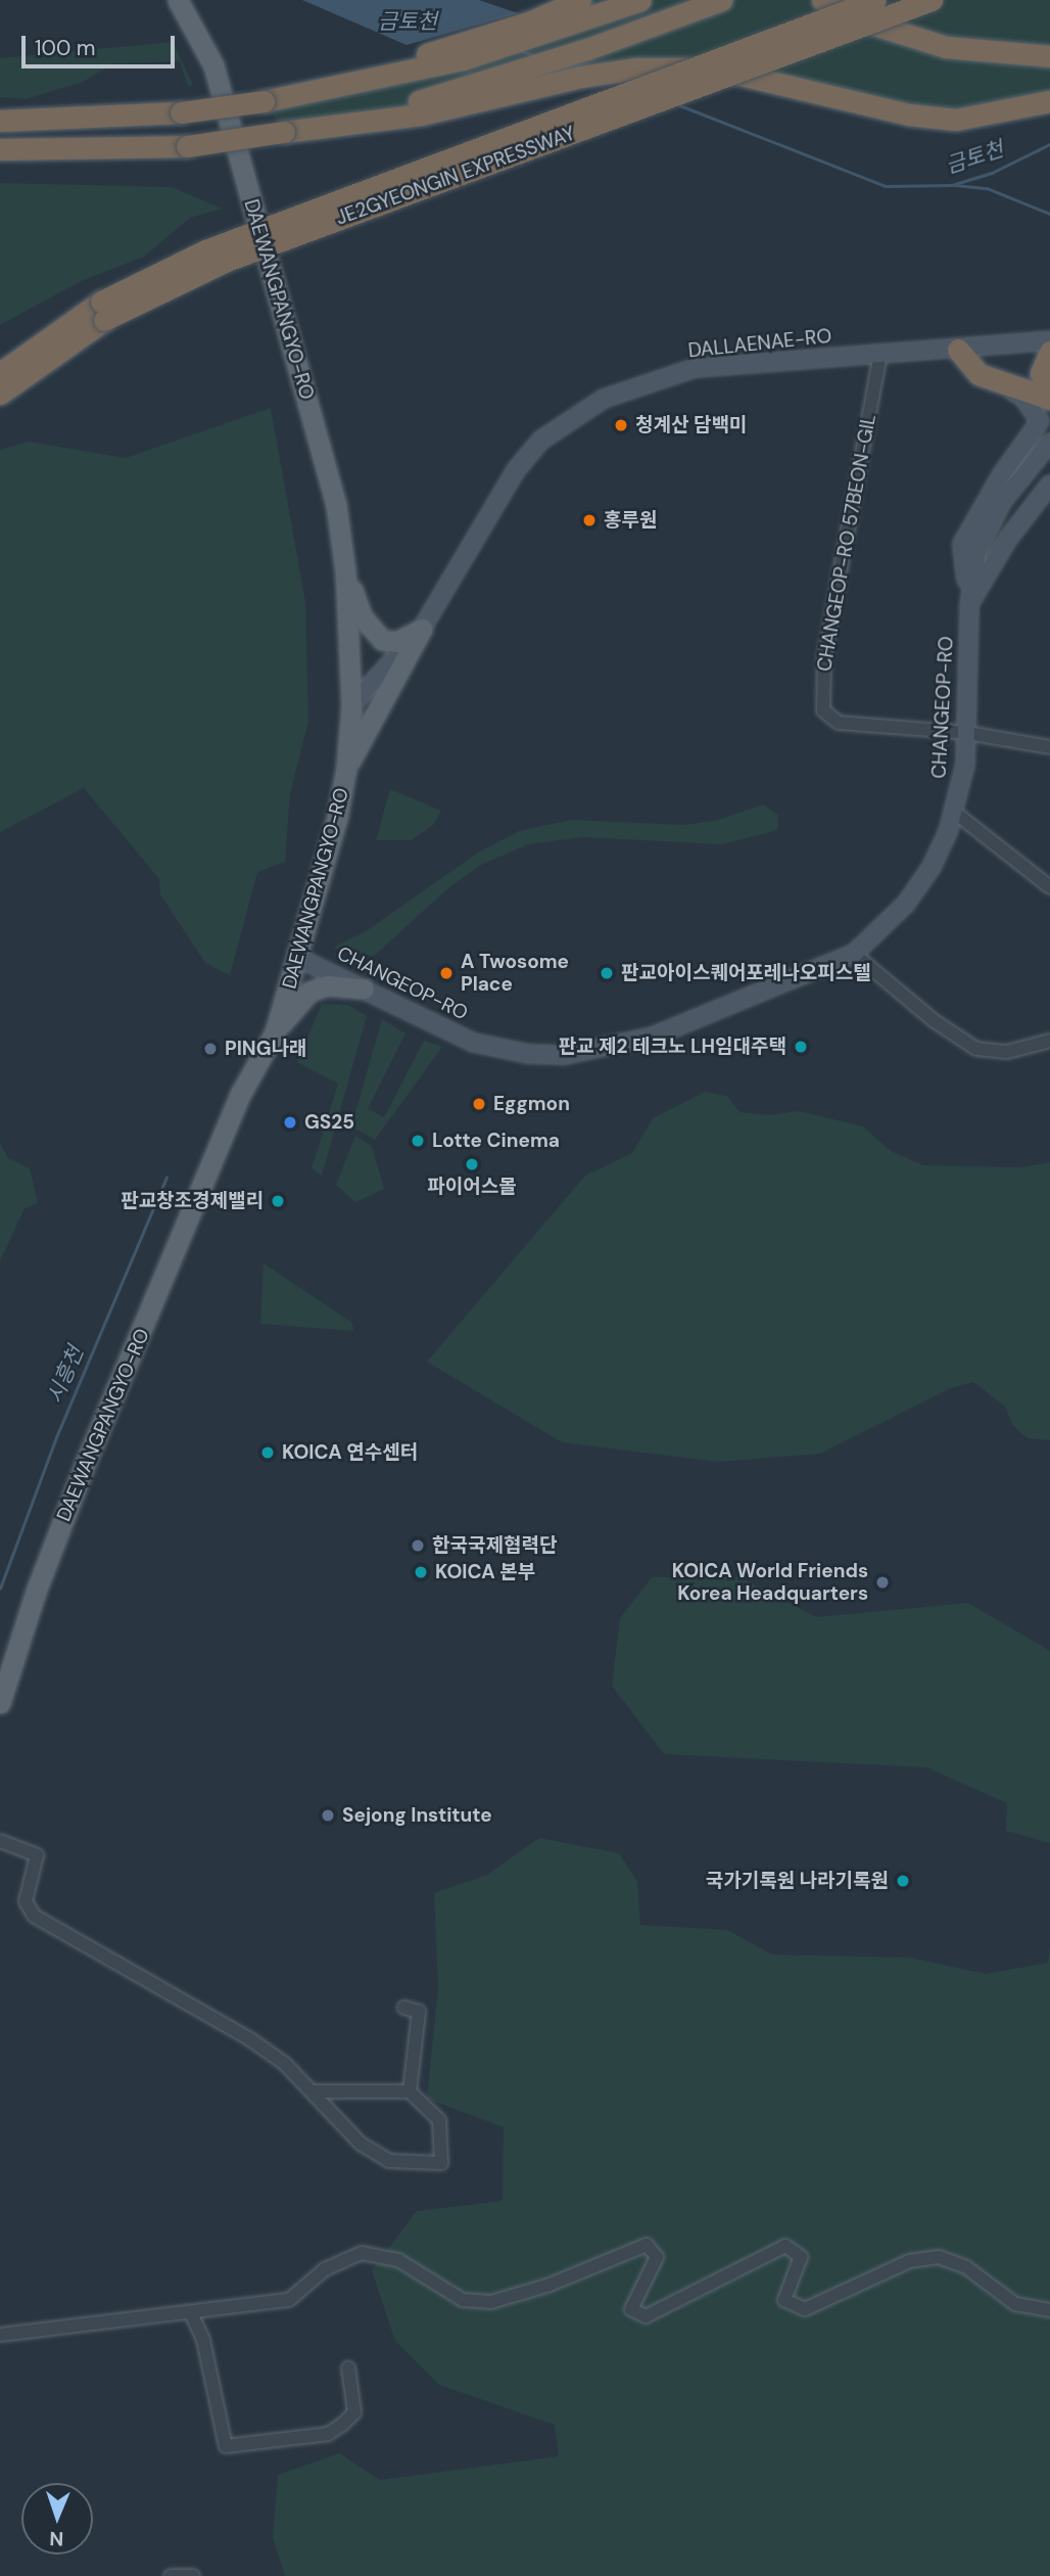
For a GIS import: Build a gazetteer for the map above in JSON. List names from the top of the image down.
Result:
{
  "streets": {
    "highway": ["JE2GYEONGIN EXPRESSWAY"],
    "main road": ["DAEWANGPANGYO-RO"],
    "street": ["DALLAENAE-RO", "CHANGEOP-RO 57BEON-GIL", "CHANGEOP-RO"]
  },
  "crossings": [
    ["DAEWANGPANGYO-RO", "DALLAENAE-RO"],
    ["DAEWANGPANGYO-RO", "CHANGEOP-RO"],
    ["DALLAENAE-RO", "CHANGEOP-RO 57BEON-GIL"],
    ["CHANGEOP-RO 57BEON-GIL", "CHANGEOP-RO"]
  ],
  "water": ["금토천", "시흥천"],
  "places": [
    "청계산 담백미",
    "홍루원",
    "A Twosome Place",
    "판교아이스퀘어포레나오피스텔",
    "판교 제2 테크노 LH임대주택",
    "PING나래",
    "Eggmon",
    "GS25",
    "Lotte Cinema",
    "파이어스몰",
    "판교창조경제밸리",
    "KOICA 연수센터",
    "한국국제협력단",
    "KOICA 본부",
    "KOICA World Friends Korea Headquarters",
    "Sejong Institute",
    "국가기록원 나라기록원"
  ],
  "scale_bar": "100 m",
  "north": "bottom"
}
